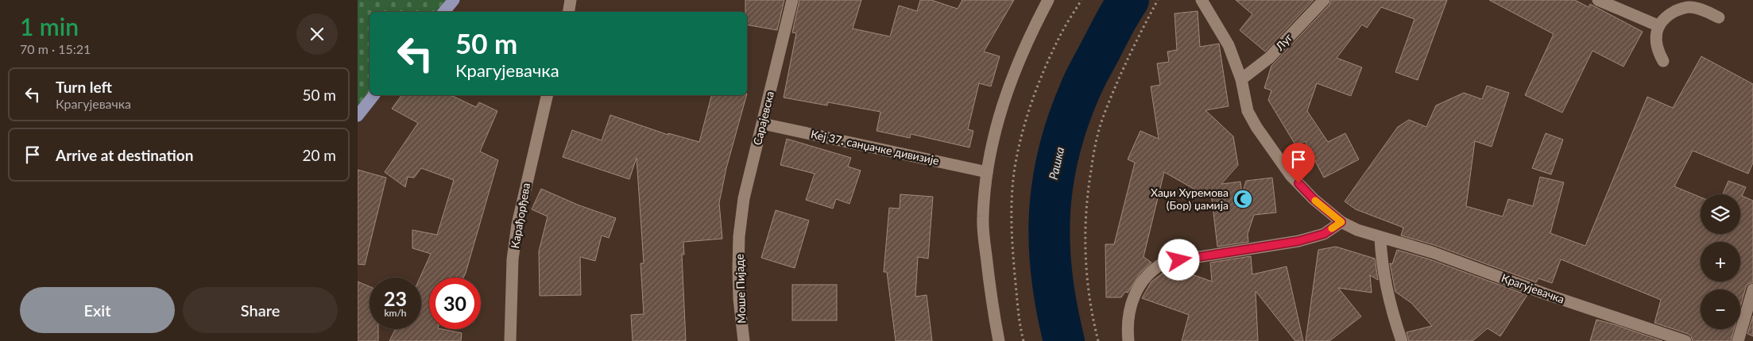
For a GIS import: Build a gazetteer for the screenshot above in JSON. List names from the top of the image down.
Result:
{
  "streets": {
    "street": [
      "Луг",
      "Сарајевска",
      "Кеј 37. санџачке дивизије",
      "Карађорђева",
      "Моше Пијаде",
      "Крагујевачка"
    ]
  },
  "crossings": [
    ["Луг", "Крагујевачка"],
    ["Сарајевска", "Кеј 37. санџачке дивизије"],
    ["Сарајевска", "Моше Пијаде"]
  ],
  "water": ["Рашка"],
  "places": {
    "mosque": ["Хаџи Хуремова (Бор) џамија"]
  },
  "page": {
    "heading": ["1 min", "70 m · 15:21"],
    "turn": ["50 m", "Крагујевачка"],
    "list": [
      {
        "name": "Turn left",
        "note": "Крагујевачка",
        "value": "50 m"
      },
      {
        "name": "Arrive at destination",
        "value": "20 m"
      }
    ],
    "map_buttons": ["+", "−"],
    "speed": "23 km/h",
    "limit": "30",
    "buttons": ["Exit", "Share"]
  }
}
